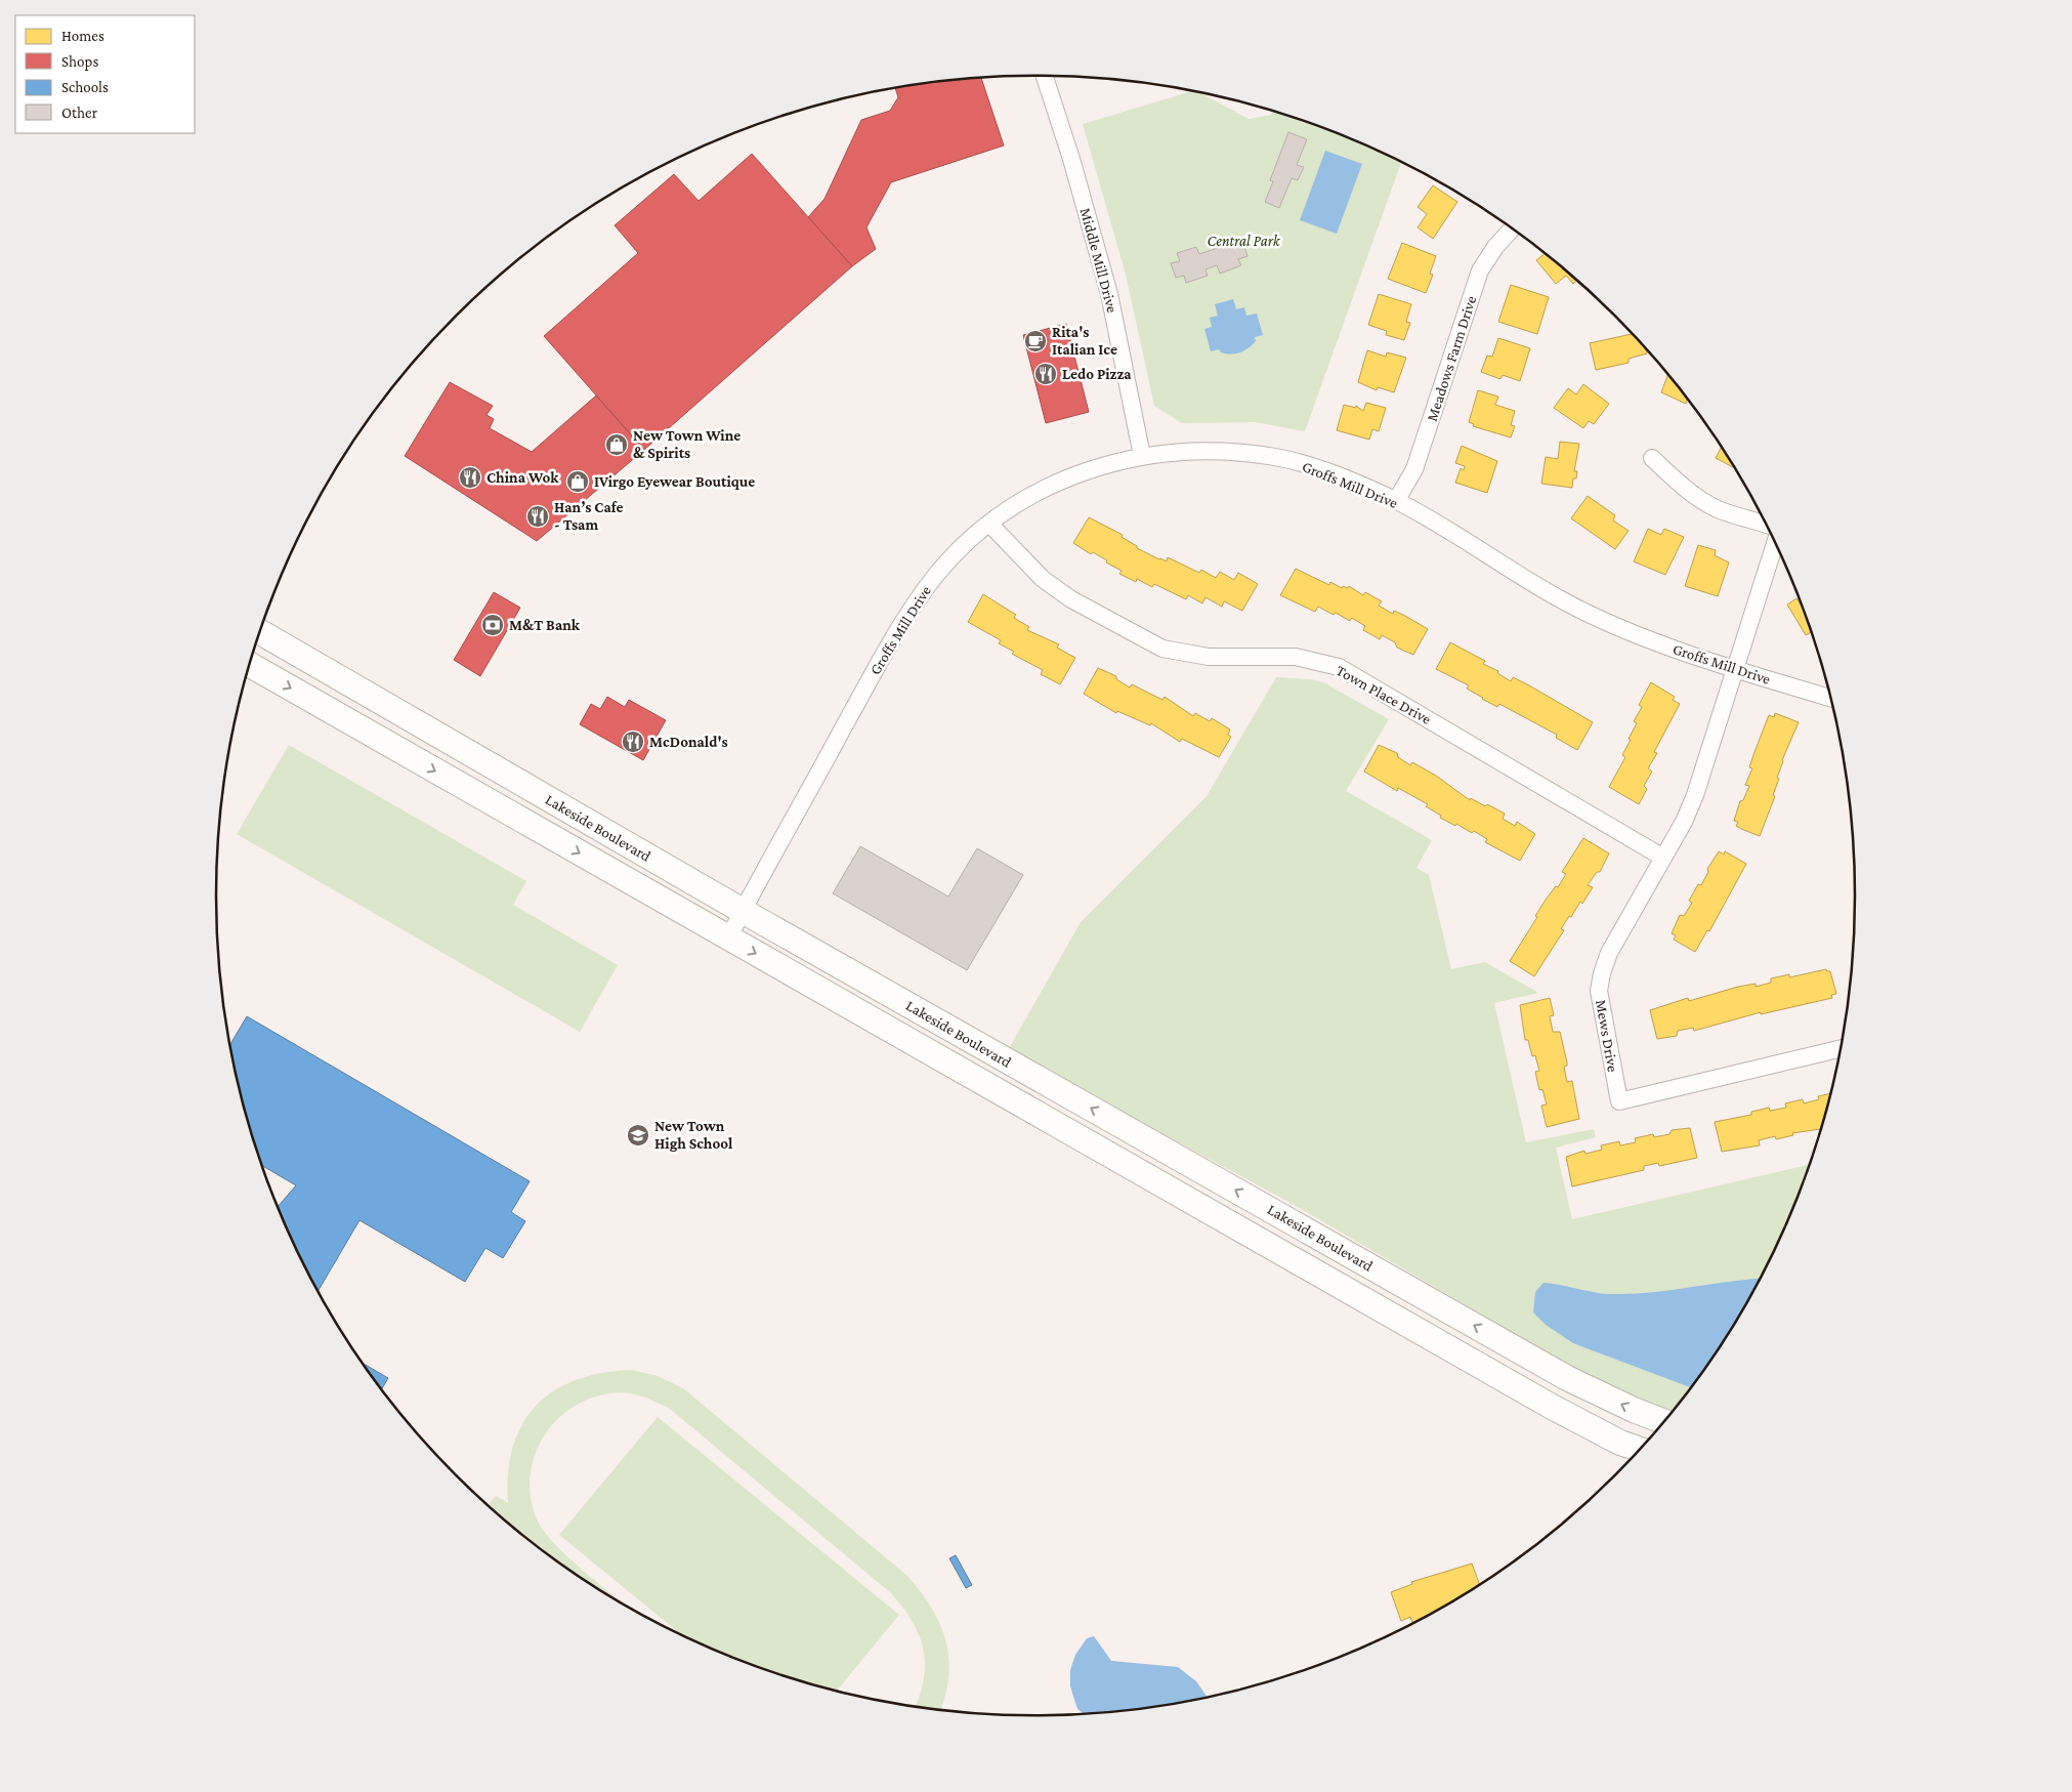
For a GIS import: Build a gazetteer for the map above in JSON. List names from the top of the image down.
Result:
{
  "streets": {
    "main road": ["Lakeside Boulevard"],
    "street": [
      "Middle Mill Drive",
      "Meadows Farm Drive",
      "Groffs Mill Drive",
      "Town Place Drive",
      "Mews Drive"
    ]
  },
  "crossings": [
    ["Middle Mill Drive", "Groffs Mill Drive"],
    ["Meadows Farm Drive", "Groffs Mill Drive"],
    ["Groffs Mill Drive", "Town Place Drive"],
    ["Groffs Mill Drive", "Lakeside Boulevard"],
    ["Groffs Mill Drive", "Mews Drive"],
    ["Town Place Drive", "Mews Drive"]
  ],
  "parks": ["Central Park"],
  "places": {
    "cafe": ["Rita's Italian Ice"],
    "restaurant": [
      "Ledo Pizza",
      "China Wok",
      "Han’s Cafe - Tsam",
      "McDonald's"
    ],
    "shop": ["New Town Wine & Spirits", "IVirgo Eyewear Boutique"],
    "bank": ["M&T Bank"],
    "school or university": ["New Town High School"]
  },
  "legend": [
    "Homes",
    "Shops",
    "Schools",
    "Other"
  ]
}
